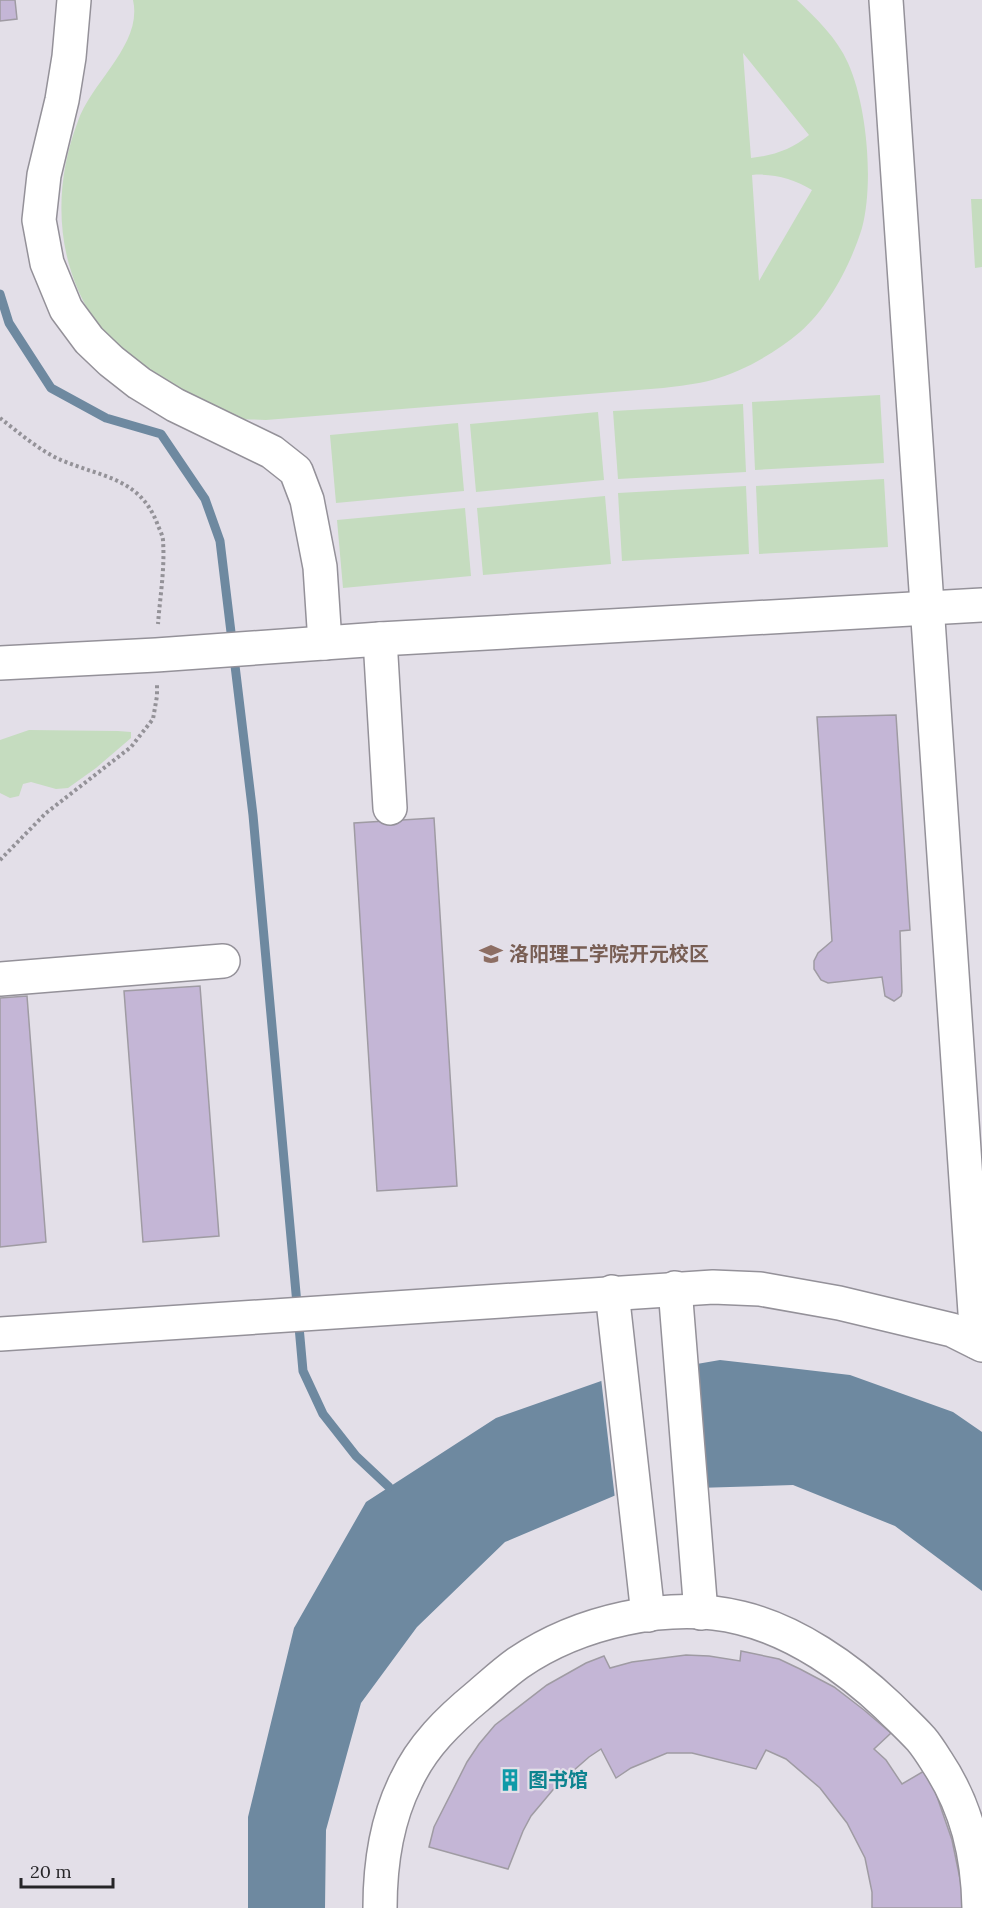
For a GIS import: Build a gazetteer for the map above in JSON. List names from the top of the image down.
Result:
{
  "places": {
    "school or university": ["洛阳理工学院开元校区"],
    "building": ["图书馆"]
  },
  "scale_bar": "20 m"
}
